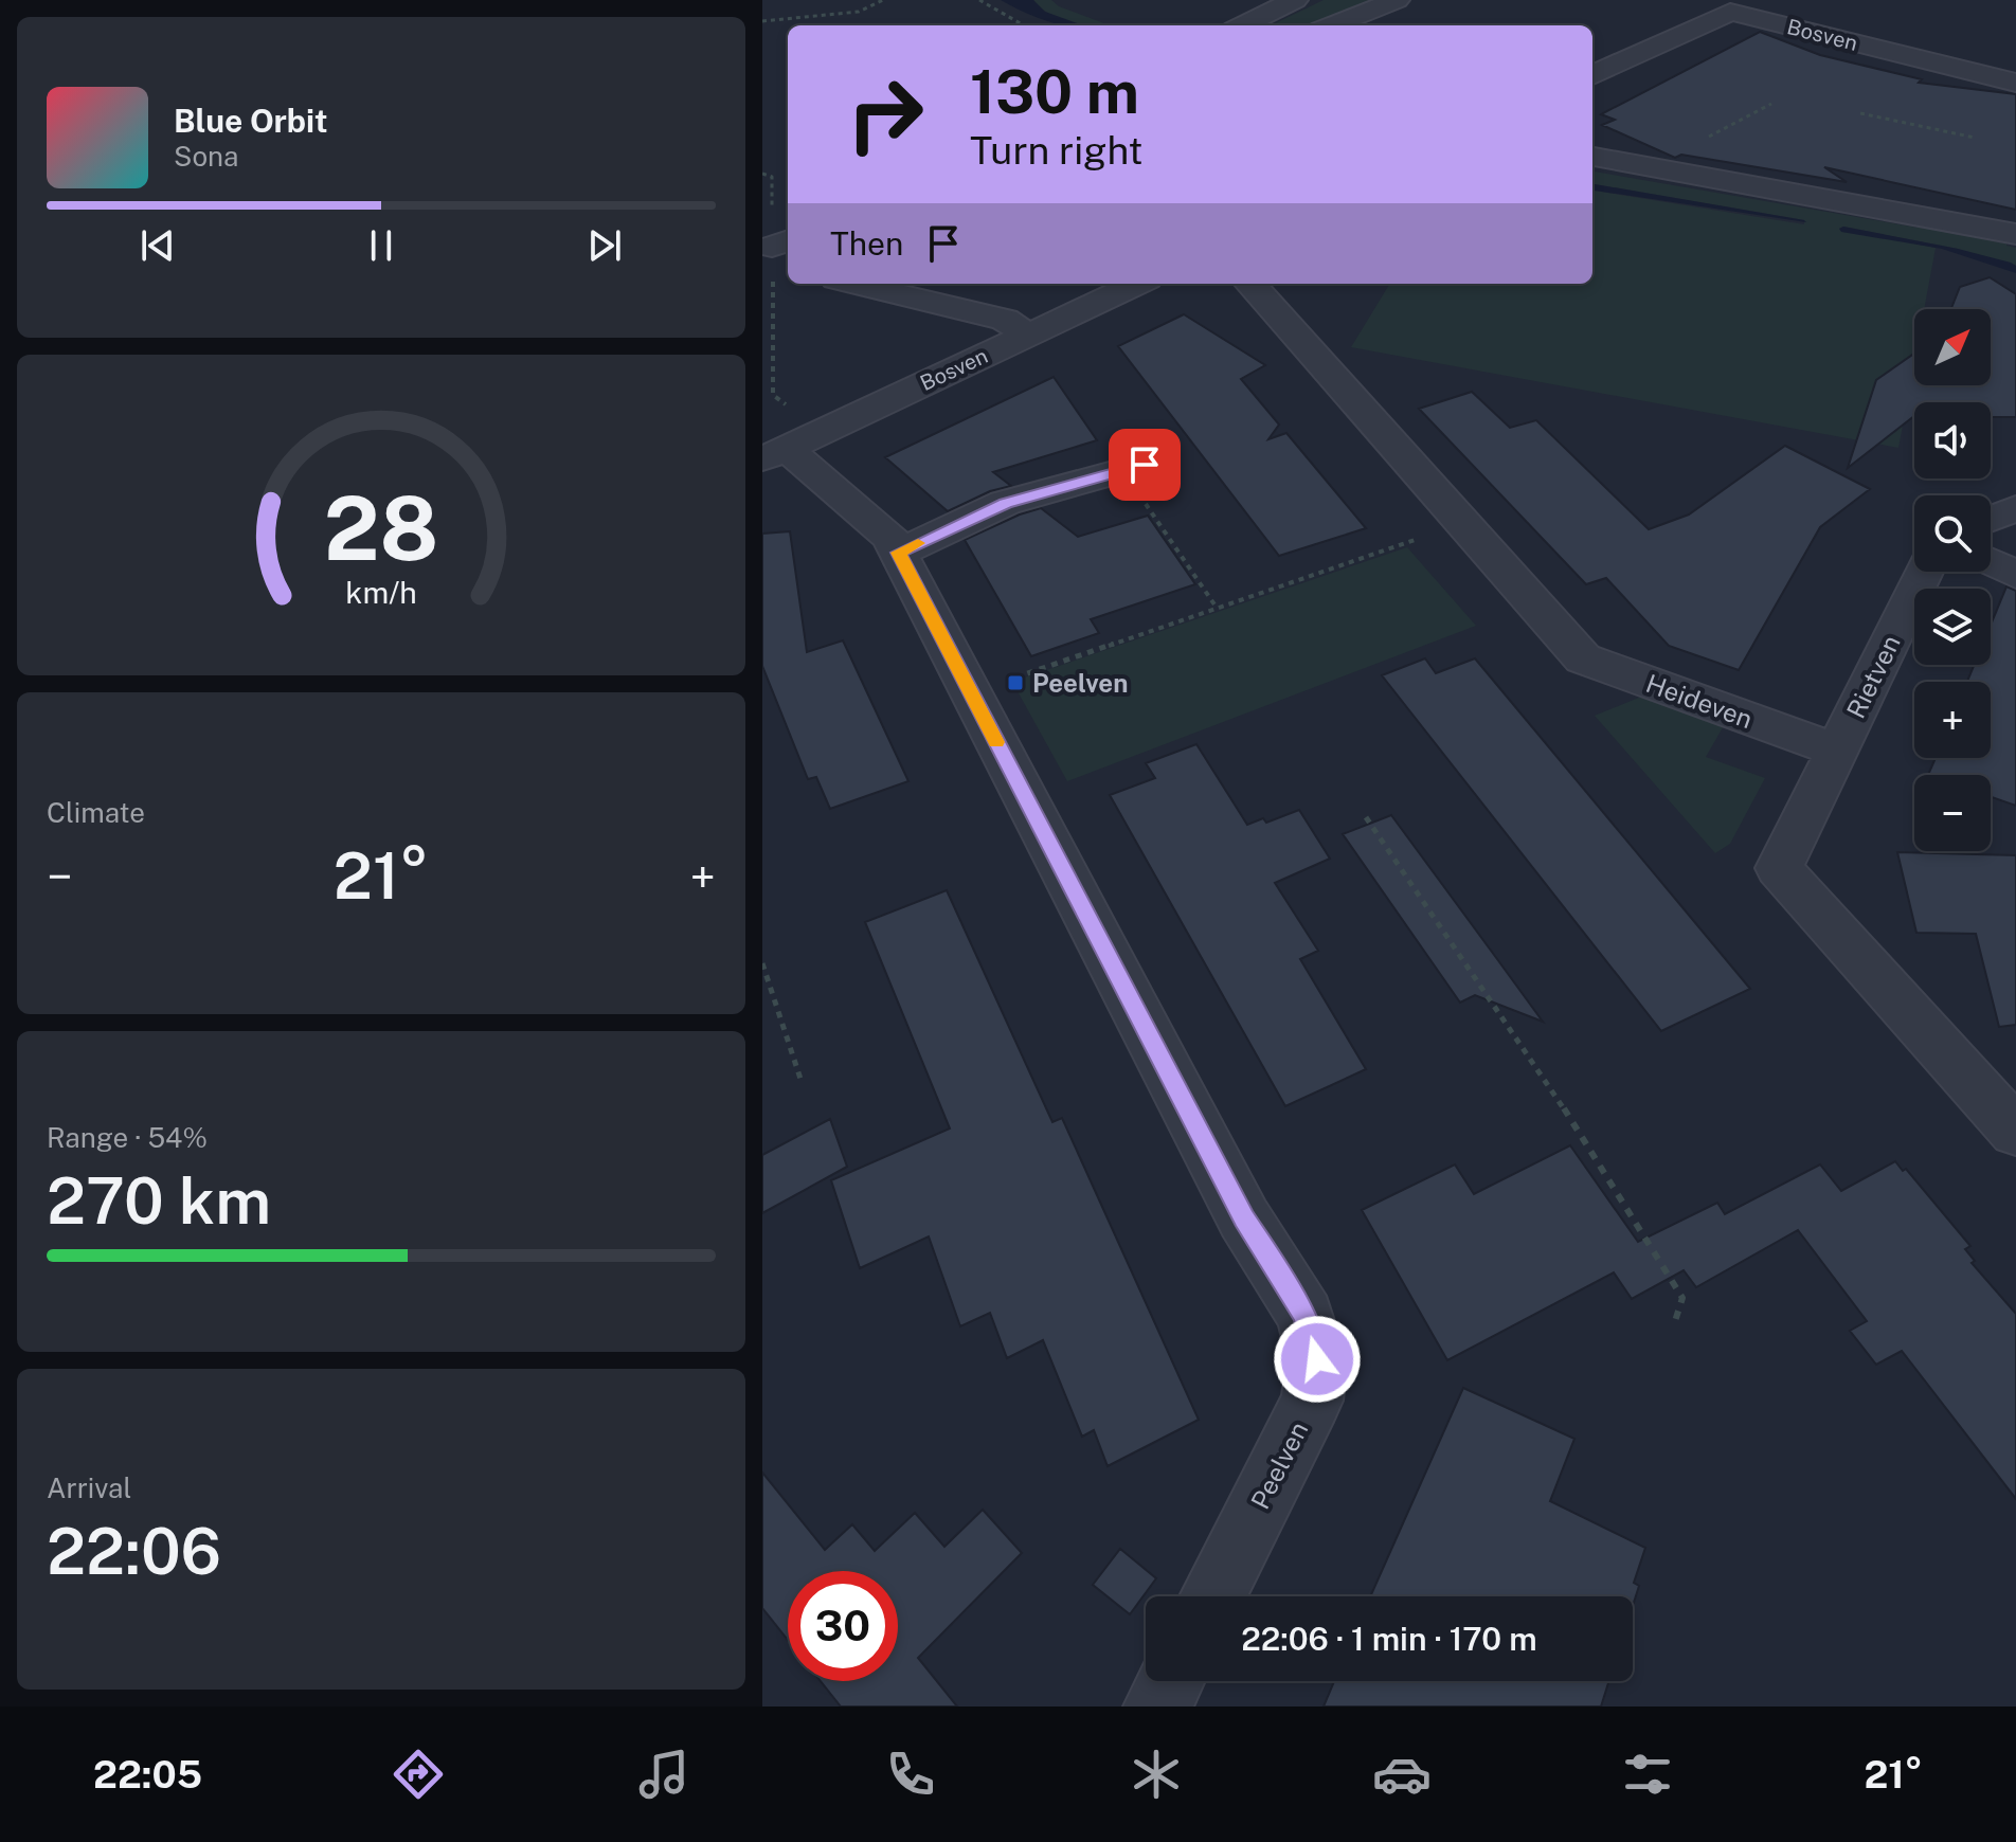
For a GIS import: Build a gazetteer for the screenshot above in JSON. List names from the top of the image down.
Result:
{
  "streets": {
    "street": [
      "Bosven",
      "Rietven",
      "Heideven",
      "Peelven"
    ]
  },
  "crossings": [
    ["Bosven", "Peelven"],
    ["Rietven", "Heideven"]
  ],
  "places": {
    "transit": ["Peelven"]
  },
  "north": "top right",
  "page": {
    "turn": ["130 m", "Turn right"],
    "song": ["Blue Orbit", "Sona"],
    "then": "Then",
    "map_buttons": ["+", "−"],
    "tile": [
      "Climate",
      ["Range · 54%", "270 km"],
      ["Arrival", "22:06"]
    ],
    "heat": ["−", "21°", "+"],
    "limit": "30",
    "trip": "22:06 · 1 min · 170 m",
    "tabs": ["22:05", "21°"],
    "gauge": ["28", "km/h"]
  }
}
